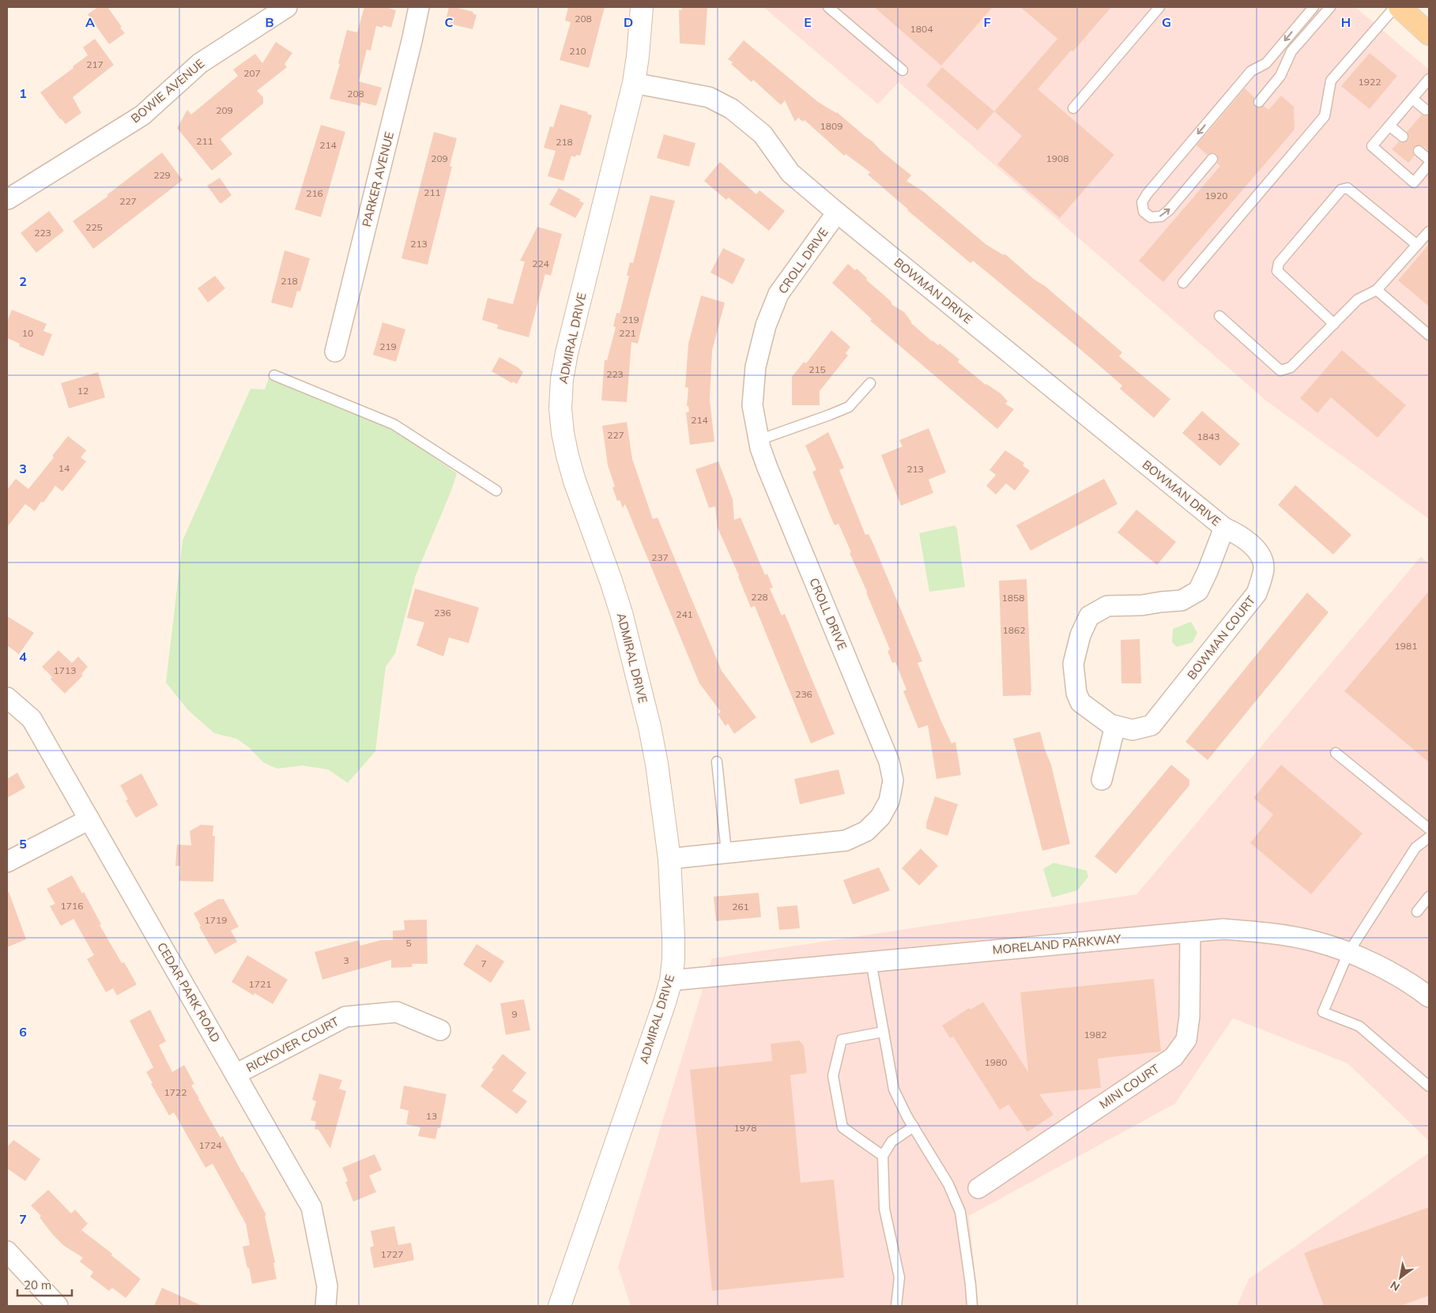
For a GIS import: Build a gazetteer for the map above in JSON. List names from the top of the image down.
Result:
{
  "streets": {
    "street": [
      "BOWIE AVENUE",
      "PARKER AVENUE",
      "CROLL DRIVE",
      "BOWMAN DRIVE",
      "ADMIRAL DRIVE",
      "BOWMAN COURT",
      "MORELAND PARKWAY",
      "CEDAR PARK ROAD",
      "RICKOVER COURT",
      "MINI COURT"
    ]
  },
  "crossings": [
    ["CROLL DRIVE", "BOWMAN DRIVE"],
    ["CROLL DRIVE", "ADMIRAL DRIVE"],
    ["BOWMAN DRIVE", "ADMIRAL DRIVE"],
    ["BOWMAN DRIVE", "BOWMAN COURT"],
    ["ADMIRAL DRIVE", "MORELAND PARKWAY"],
    ["MORELAND PARKWAY", "MINI COURT"],
    ["CEDAR PARK ROAD", "RICKOVER COURT"]
  ],
  "house_numbers": [
    "208",
    "1804",
    "210",
    "217",
    "207",
    "1922",
    "208",
    "209",
    "1809",
    "211",
    "218",
    "214",
    "209",
    "1908",
    "229",
    "211",
    "216",
    "1920",
    "227",
    "225",
    "223",
    "213",
    "224",
    "218",
    "219",
    "10",
    "221",
    "219",
    "215",
    "223",
    "12",
    "214",
    "227",
    "1843",
    "14",
    "213",
    "237",
    "228",
    "1858",
    "236",
    "241",
    "1862",
    "1981",
    "1713",
    "236",
    "1716",
    "261",
    "1719",
    "5",
    "3",
    "7",
    "1721",
    "9",
    "1982",
    "1980",
    "1722",
    "13",
    "1978",
    "1724",
    "1727"
  ],
  "scale_bar": "20 m",
  "north": "bottom left",
  "grid": {
    "columns": [
      "A",
      "B",
      "C",
      "D",
      "E",
      "F",
      "G",
      "H"
    ],
    "rows": [
      "1",
      "2",
      "3",
      "4",
      "5",
      "6",
      "7"
    ]
  }
}
